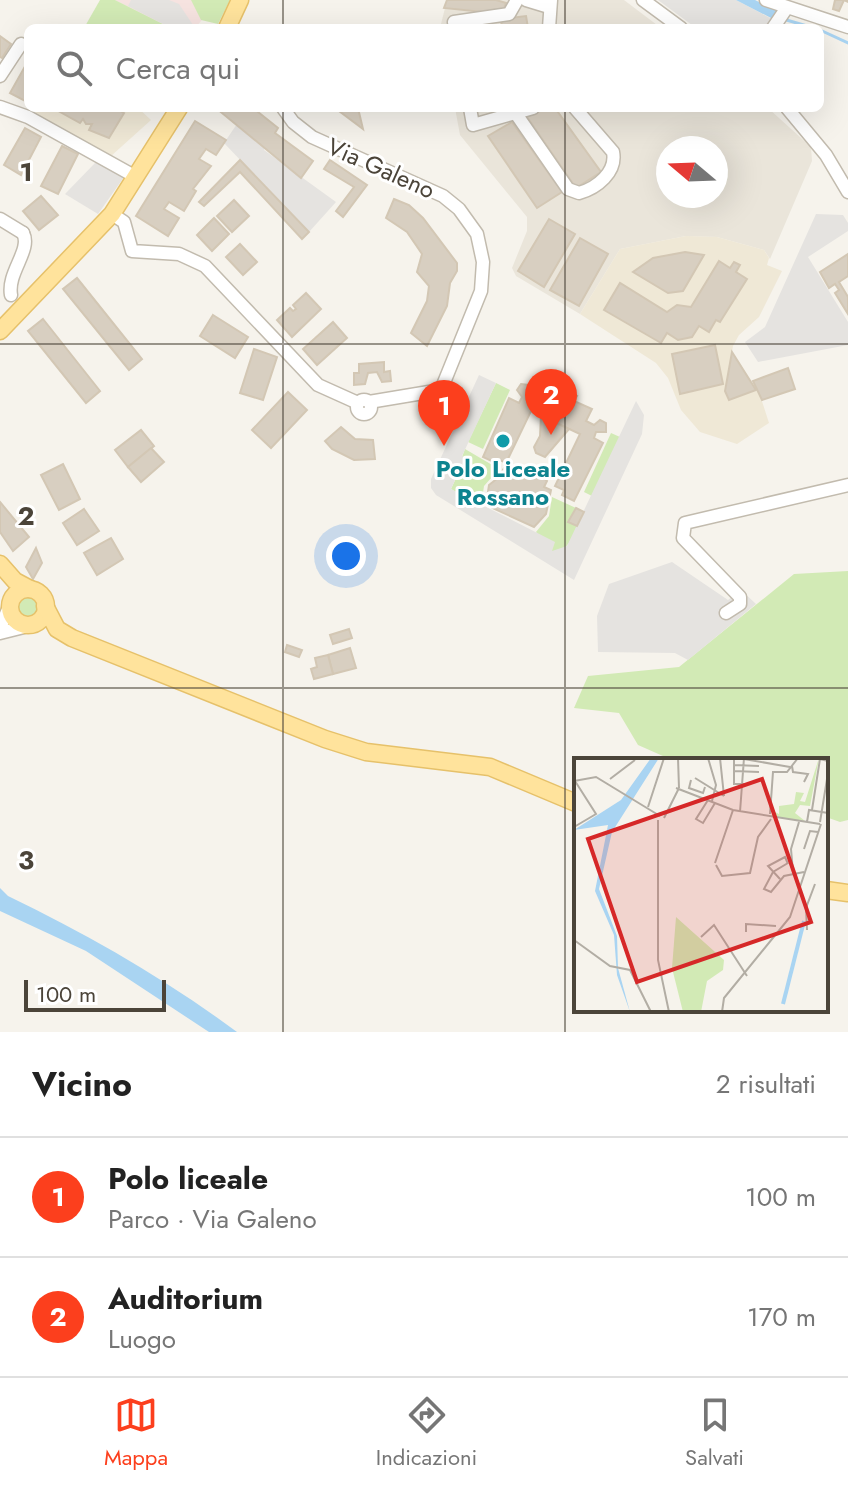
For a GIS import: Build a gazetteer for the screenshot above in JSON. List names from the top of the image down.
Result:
{
  "streets": {
    "street": ["Via Galeno"]
  },
  "places": ["Polo Liceale Rossano"],
  "scale_bar": "100 m",
  "north": "left",
  "page": {
    "search": "Cerca qui",
    "pins": ["2", "1"],
    "scale": "100 m",
    "heading": ["Vicino", "2 risultati"],
    "list": [
      {
        "mark": "1",
        "name": "Polo liceale",
        "note": "Parco · Via Galeno",
        "value": "100 m"
      },
      {
        "mark": "2",
        "name": "Auditorium",
        "note": "Luogo",
        "value": "170 m"
      }
    ],
    "nav": ["Mappa", "Indicazioni", "Salvati"]
  },
  "grid": {
    "rows": ["1", "2", "3"]
  }
}
